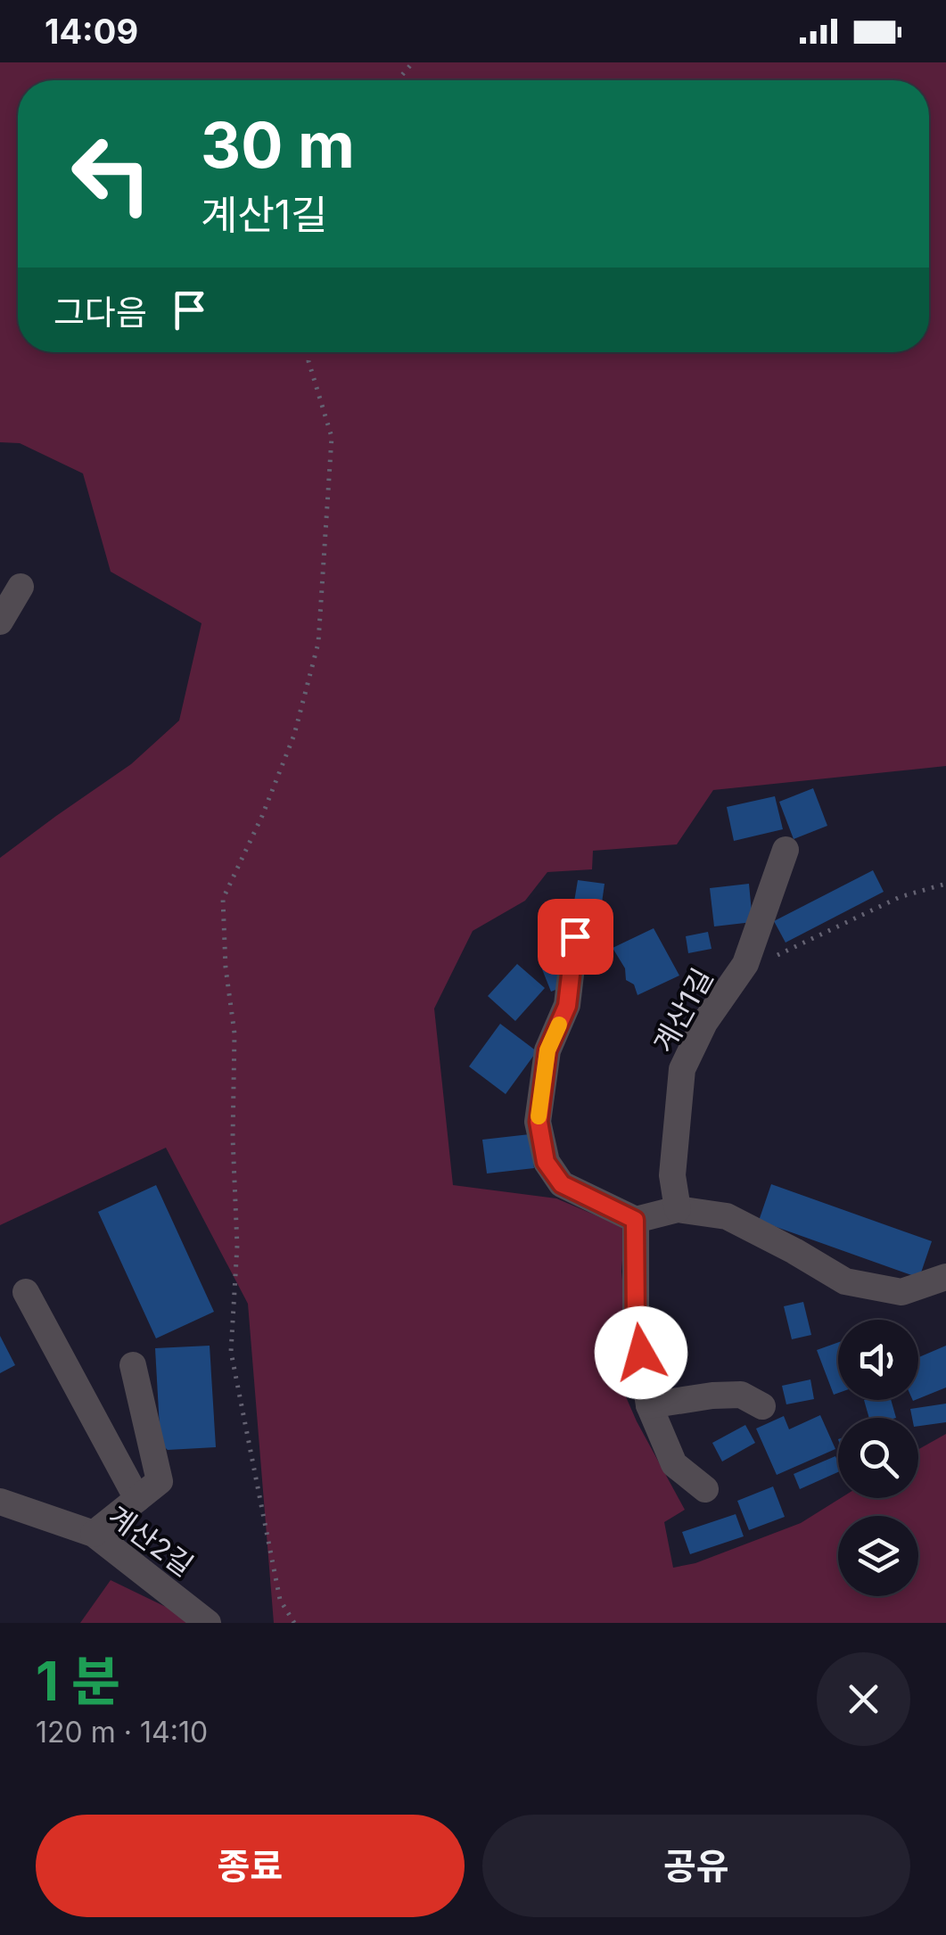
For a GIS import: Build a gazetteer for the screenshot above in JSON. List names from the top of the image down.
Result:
{
  "streets": {
    "street": ["계산1길", "계산2길"]
  },
  "page": {
    "status": "14:09",
    "turn": ["30 m", "계산1길"],
    "then": "그다음",
    "heading": ["1 분", "120 m · 14:10"],
    "buttons": ["종료", "공유"]
  }
}
